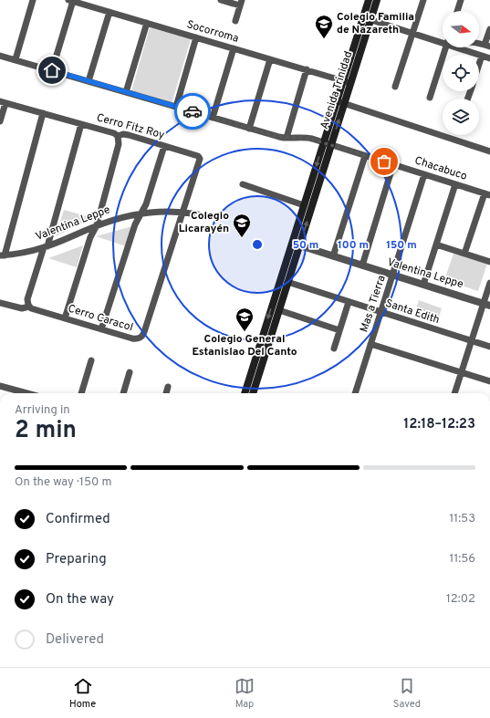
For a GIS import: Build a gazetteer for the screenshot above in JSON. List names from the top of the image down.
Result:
{
  "streets": {
    "main road": ["Avenida Trinidad"],
    "street": [
      "Socorroma",
      "Cerro Fitz Roy",
      "Chacabuco",
      "Valentina Leppe",
      "Mas a Tierra",
      "Santa Edith",
      "Cerro Caracol"
    ]
  },
  "crossings": [
    ["Socorroma", "Avenida Trinidad"],
    ["Avenida Trinidad", "Chacabuco"],
    ["Avenida Trinidad", "Valentina Leppe"],
    ["Avenida Trinidad", "Santa Edith"],
    ["Cerro Fitz Roy", "Valentina Leppe"],
    ["Cerro Fitz Roy", "Cerro Caracol"],
    ["Chacabuco", "Mas a Tierra"],
    ["Valentina Leppe", "Mas a Tierra"],
    ["Valentina Leppe", "Cerro Caracol"],
    ["Mas a Tierra", "Santa Edith"]
  ],
  "places": {
    "school or university": ["Colegio Familia de Nazareth", "Colegio Licarayén", "Colegio General Estanislao Del Canto"]
  },
  "north": "right",
  "page": {
    "heading": ["2 min", "Arriving in", "12:18–12:23"],
    "bar": "On the way · 150 m",
    "list": [
      ["Confirmed", "11:53"],
      ["Preparing", "11:56"],
      ["On the way", "12:02"],
      "Delivered"
    ],
    "tabs": ["Home", "Map", "Saved"]
  },
  "rings": ["50 m", "100 m", "150 m"]
}
